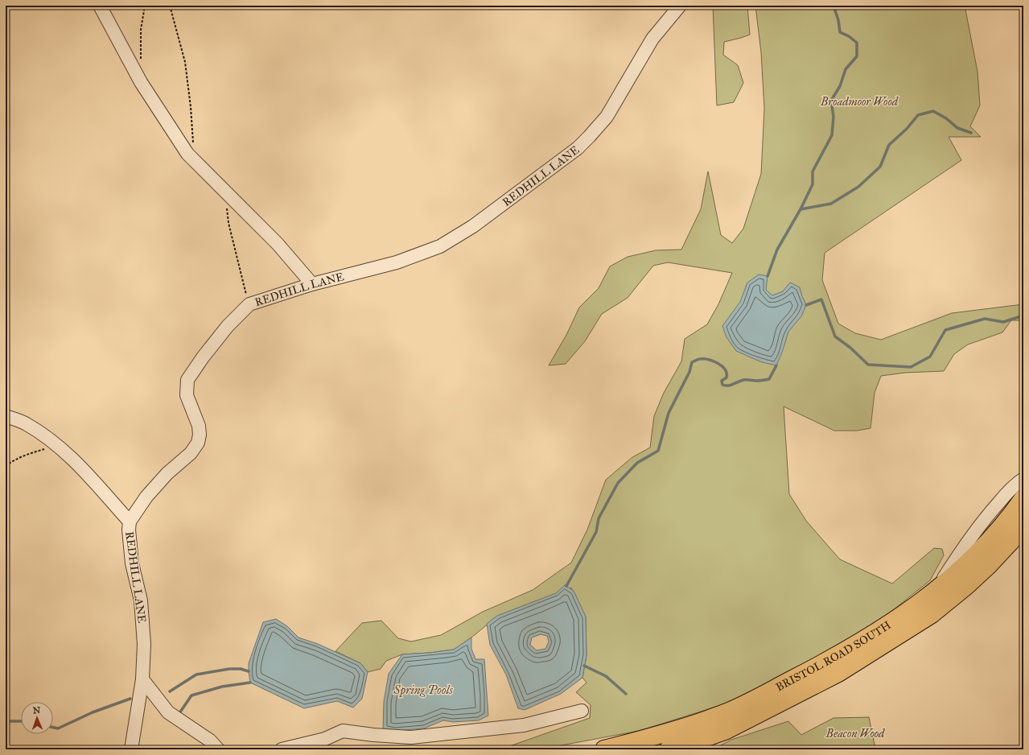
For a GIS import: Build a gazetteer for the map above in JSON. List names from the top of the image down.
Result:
{
  "streets": {
    "highway": ["BRISTOL ROAD SOUTH"],
    "street": ["REDHILL LANE"]
  },
  "water": ["Spring Pools"],
  "parks": ["Broadmoor Wood", "Beacon Wood"],
  "north": "top"
}
